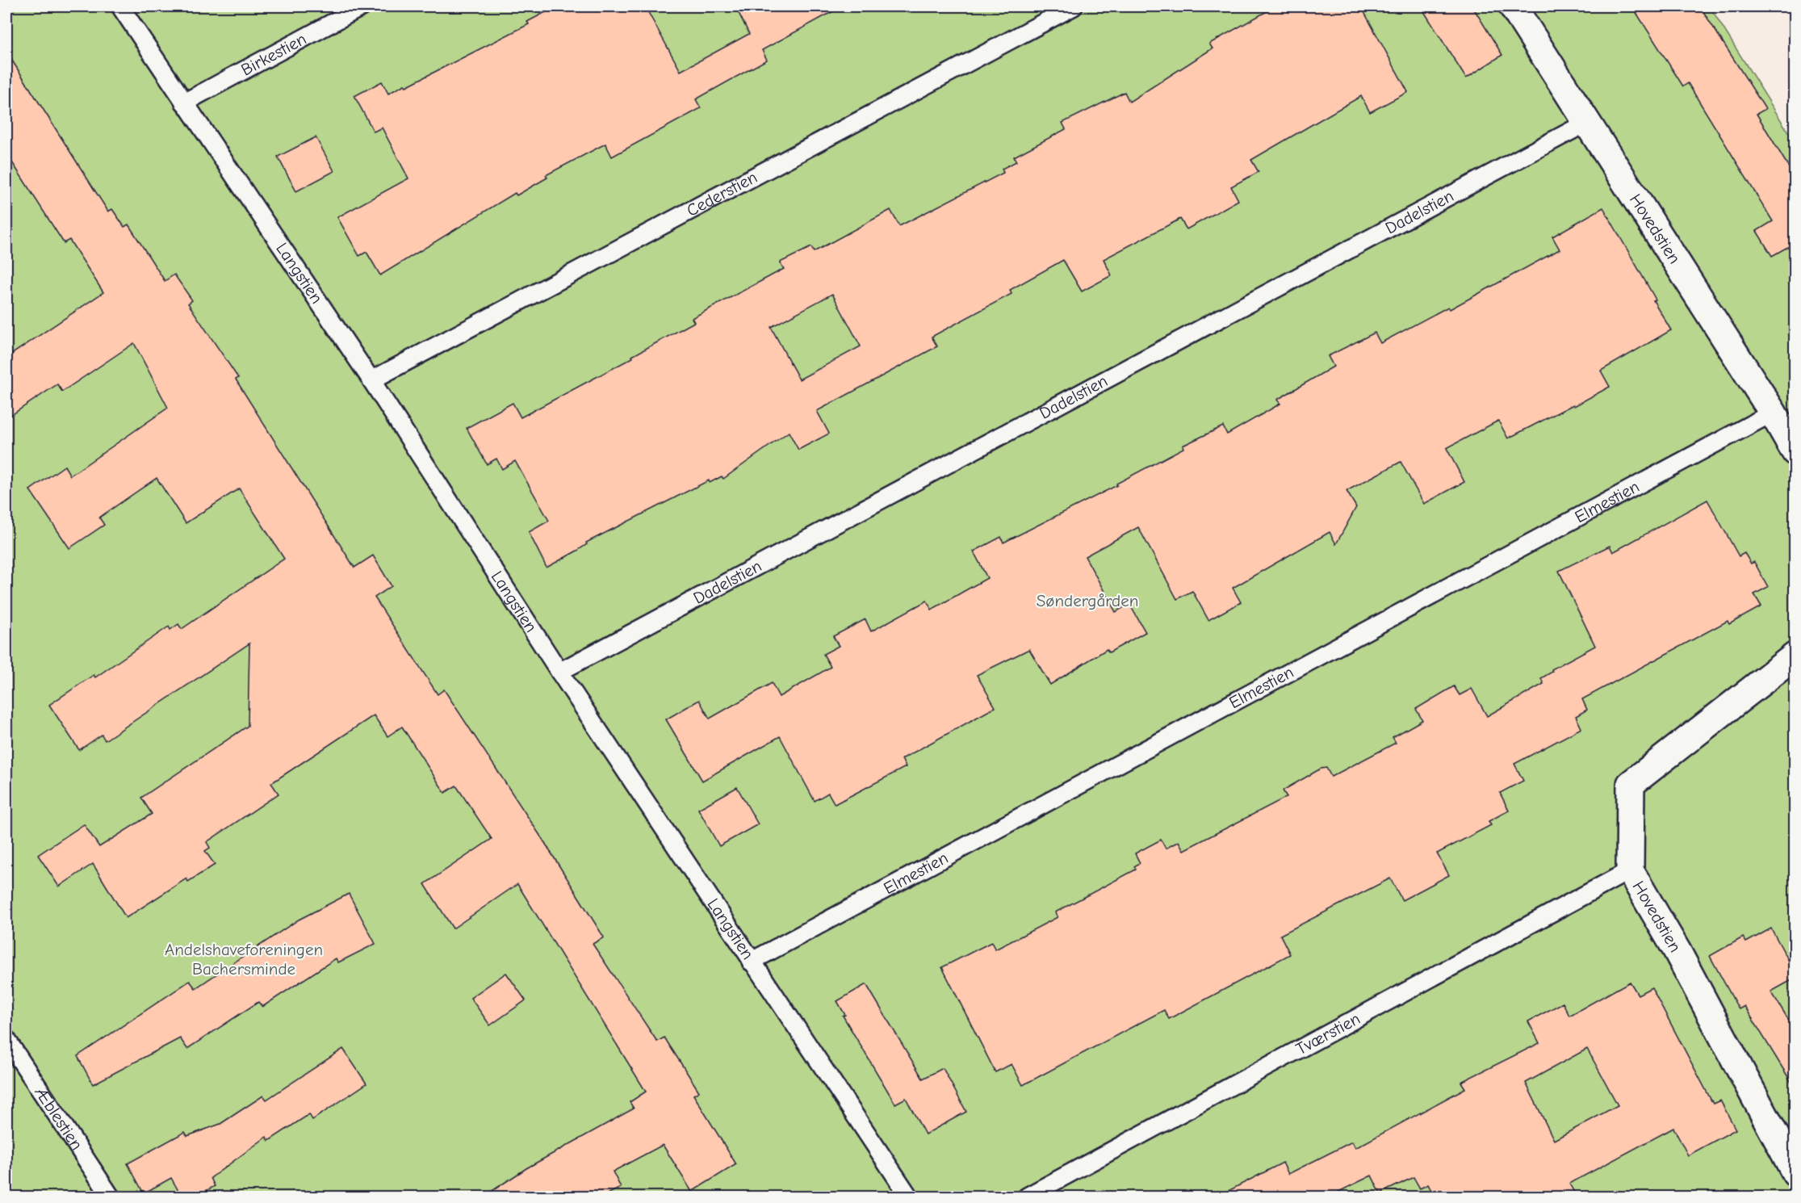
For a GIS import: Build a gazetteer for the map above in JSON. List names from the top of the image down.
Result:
{
  "streets": {
    "street": ["Hovedstien"],
    "lane": [
      "Birkestien",
      "Cederstien",
      "Dadelstien",
      "Langstien",
      "Elmestien",
      "Tværstien",
      "Æblestien"
    ]
  },
  "crossings": [
    ["Birkestien", "Langstien"],
    ["Cederstien", "Langstien"],
    ["Dadelstien", "Hovedstien"],
    ["Dadelstien", "Langstien"],
    ["Hovedstien", "Elmestien"],
    ["Hovedstien", "Tværstien"],
    ["Langstien", "Elmestien"]
  ],
  "parks": ["Søndergården", "Andelshaveforeningen Bachersminde"]
}
